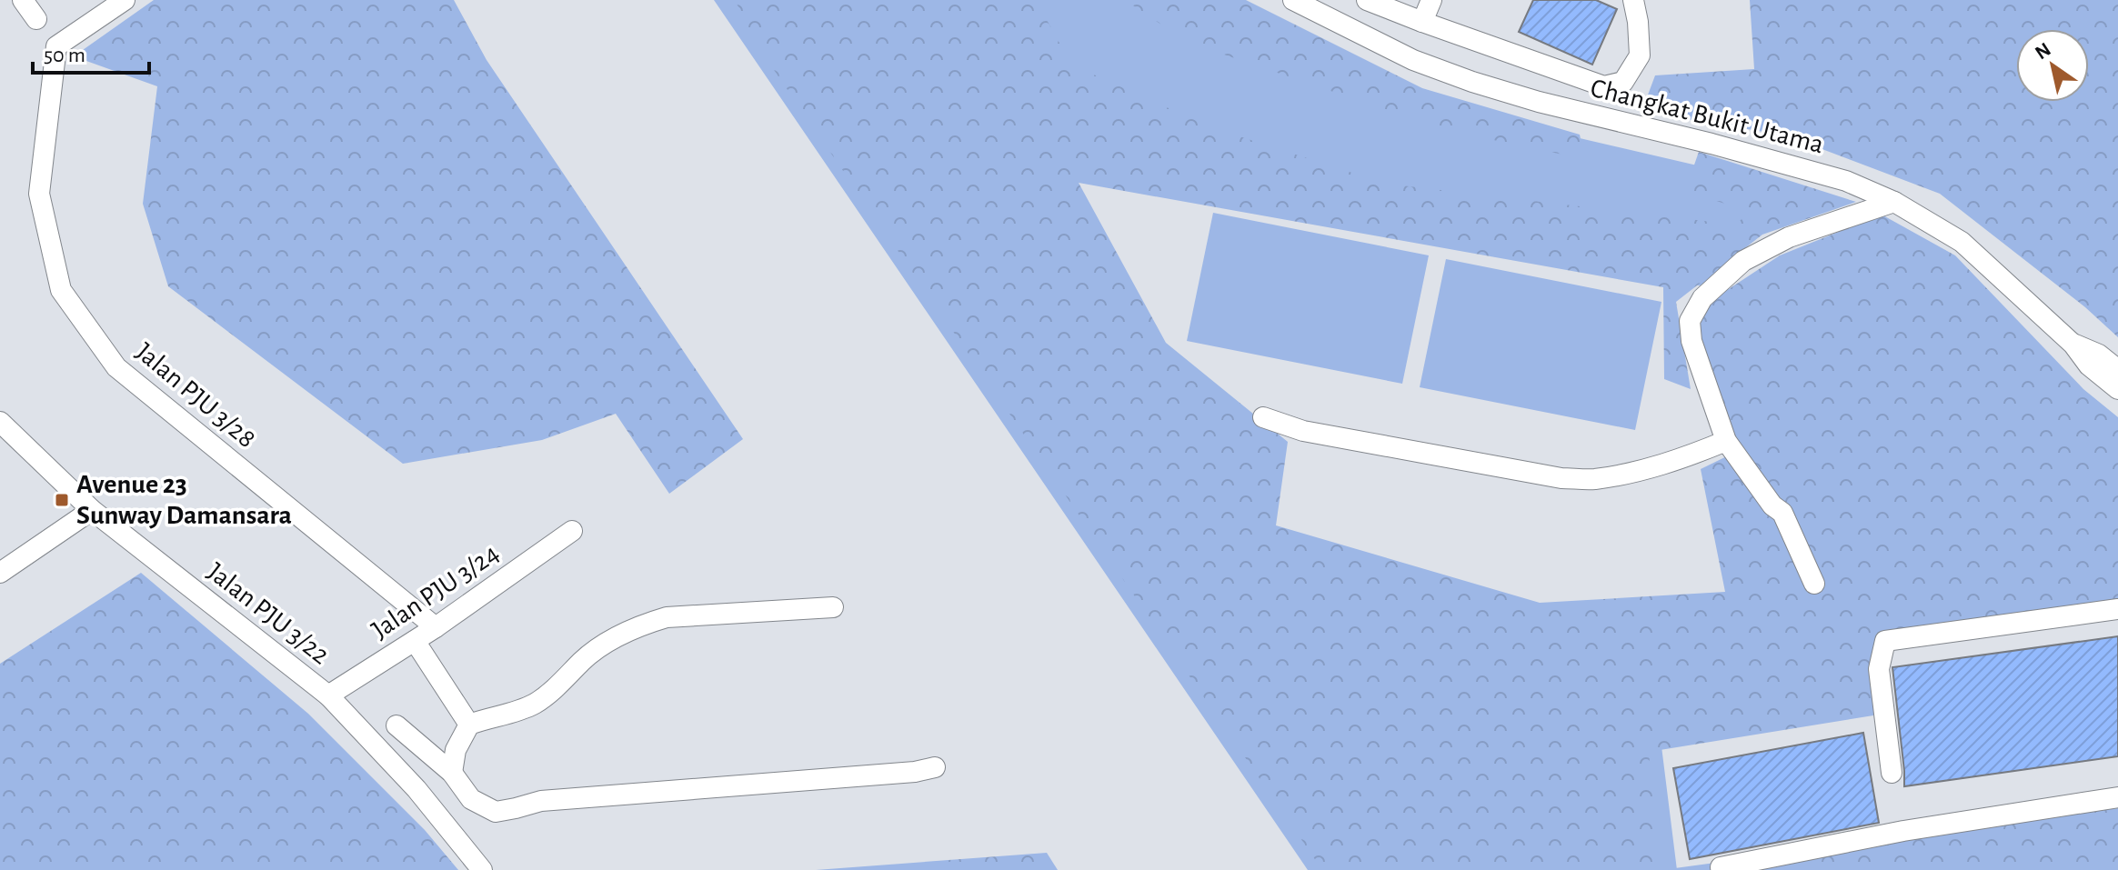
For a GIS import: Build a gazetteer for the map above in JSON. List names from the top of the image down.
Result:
{
  "streets": {
    "street": [
      "Changkat Bukit Utama",
      "Jalan PJU 3/28",
      "Jalan PJU 3/24",
      "Jalan PJU 3/22"
    ]
  },
  "crossings": [
    ["Jalan PJU 3/28", "Jalan PJU 3/24"],
    ["Jalan PJU 3/24", "Jalan PJU 3/22"]
  ],
  "places": {
    "transit": ["Avenue 23 Sunway Damansara"]
  },
  "scale_bar": "50 m",
  "north": "top left"
}
